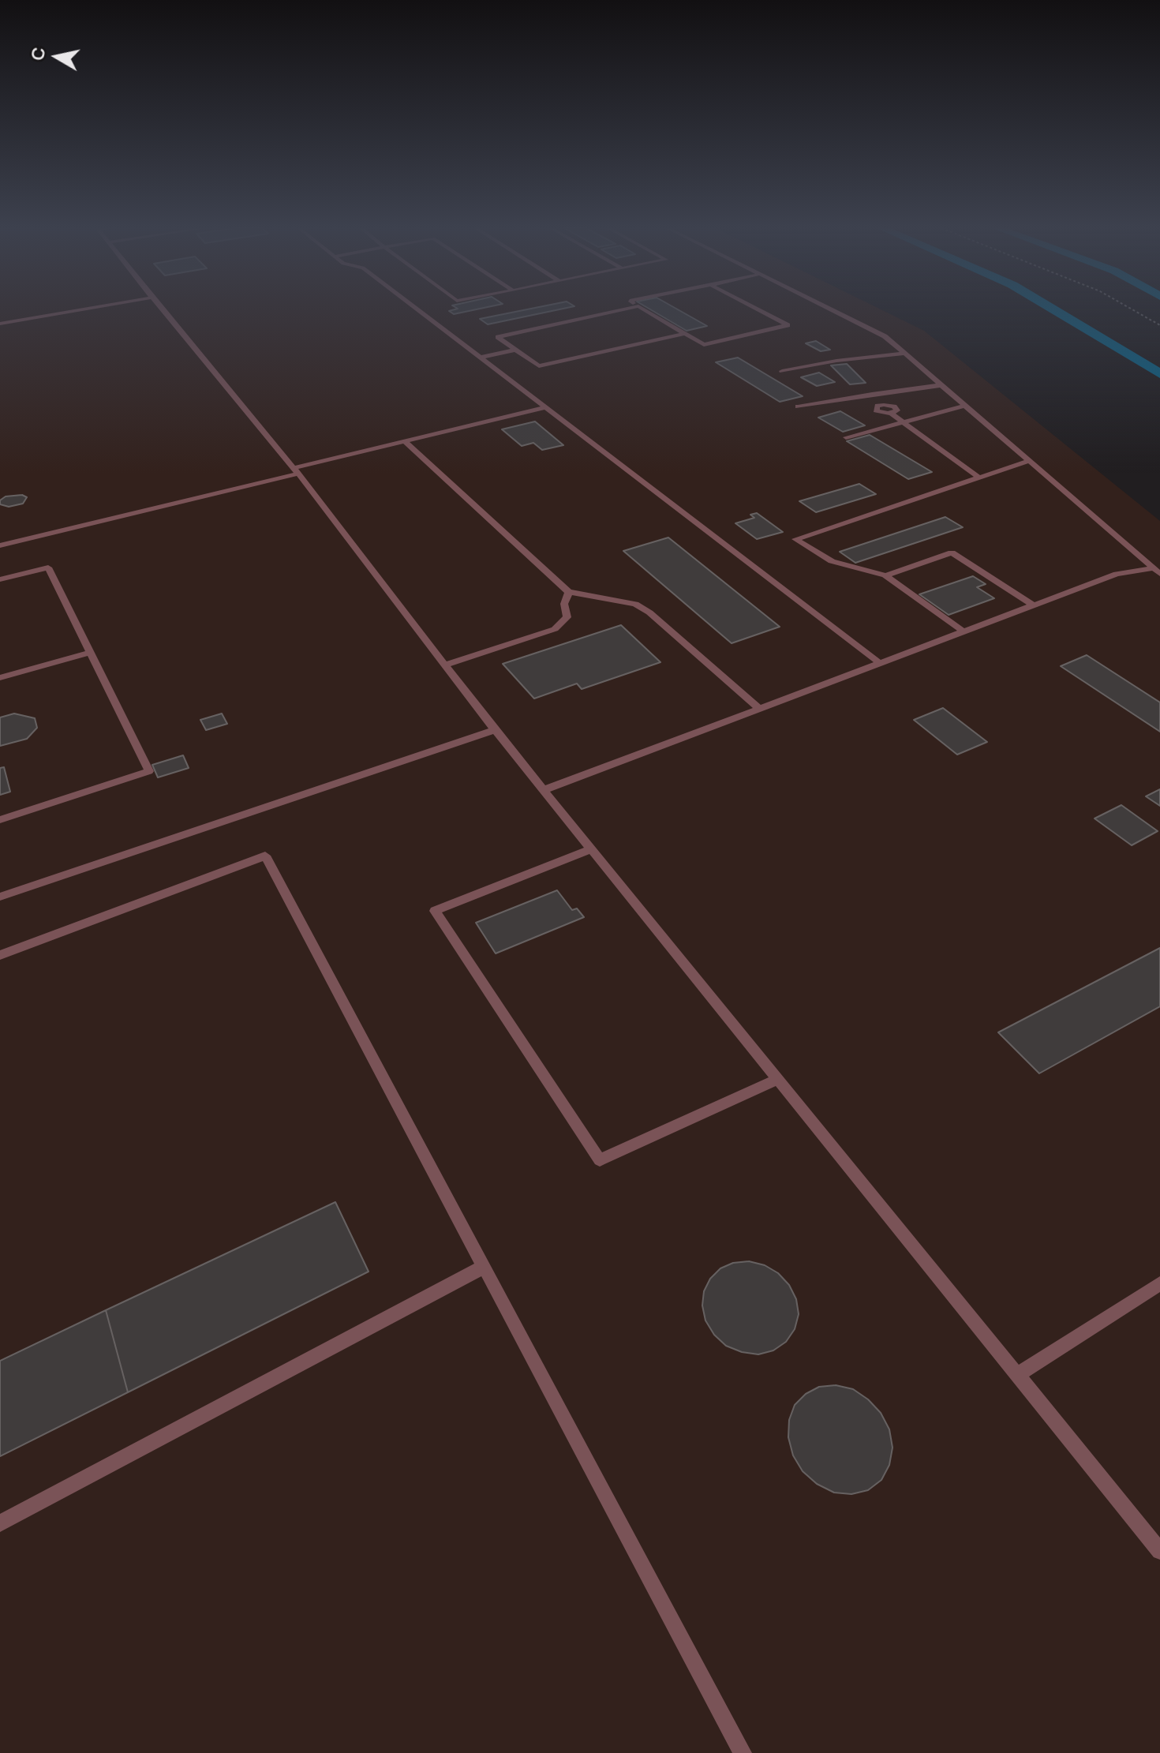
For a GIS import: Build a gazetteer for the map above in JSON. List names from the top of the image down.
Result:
{
  "north": "left"
}
